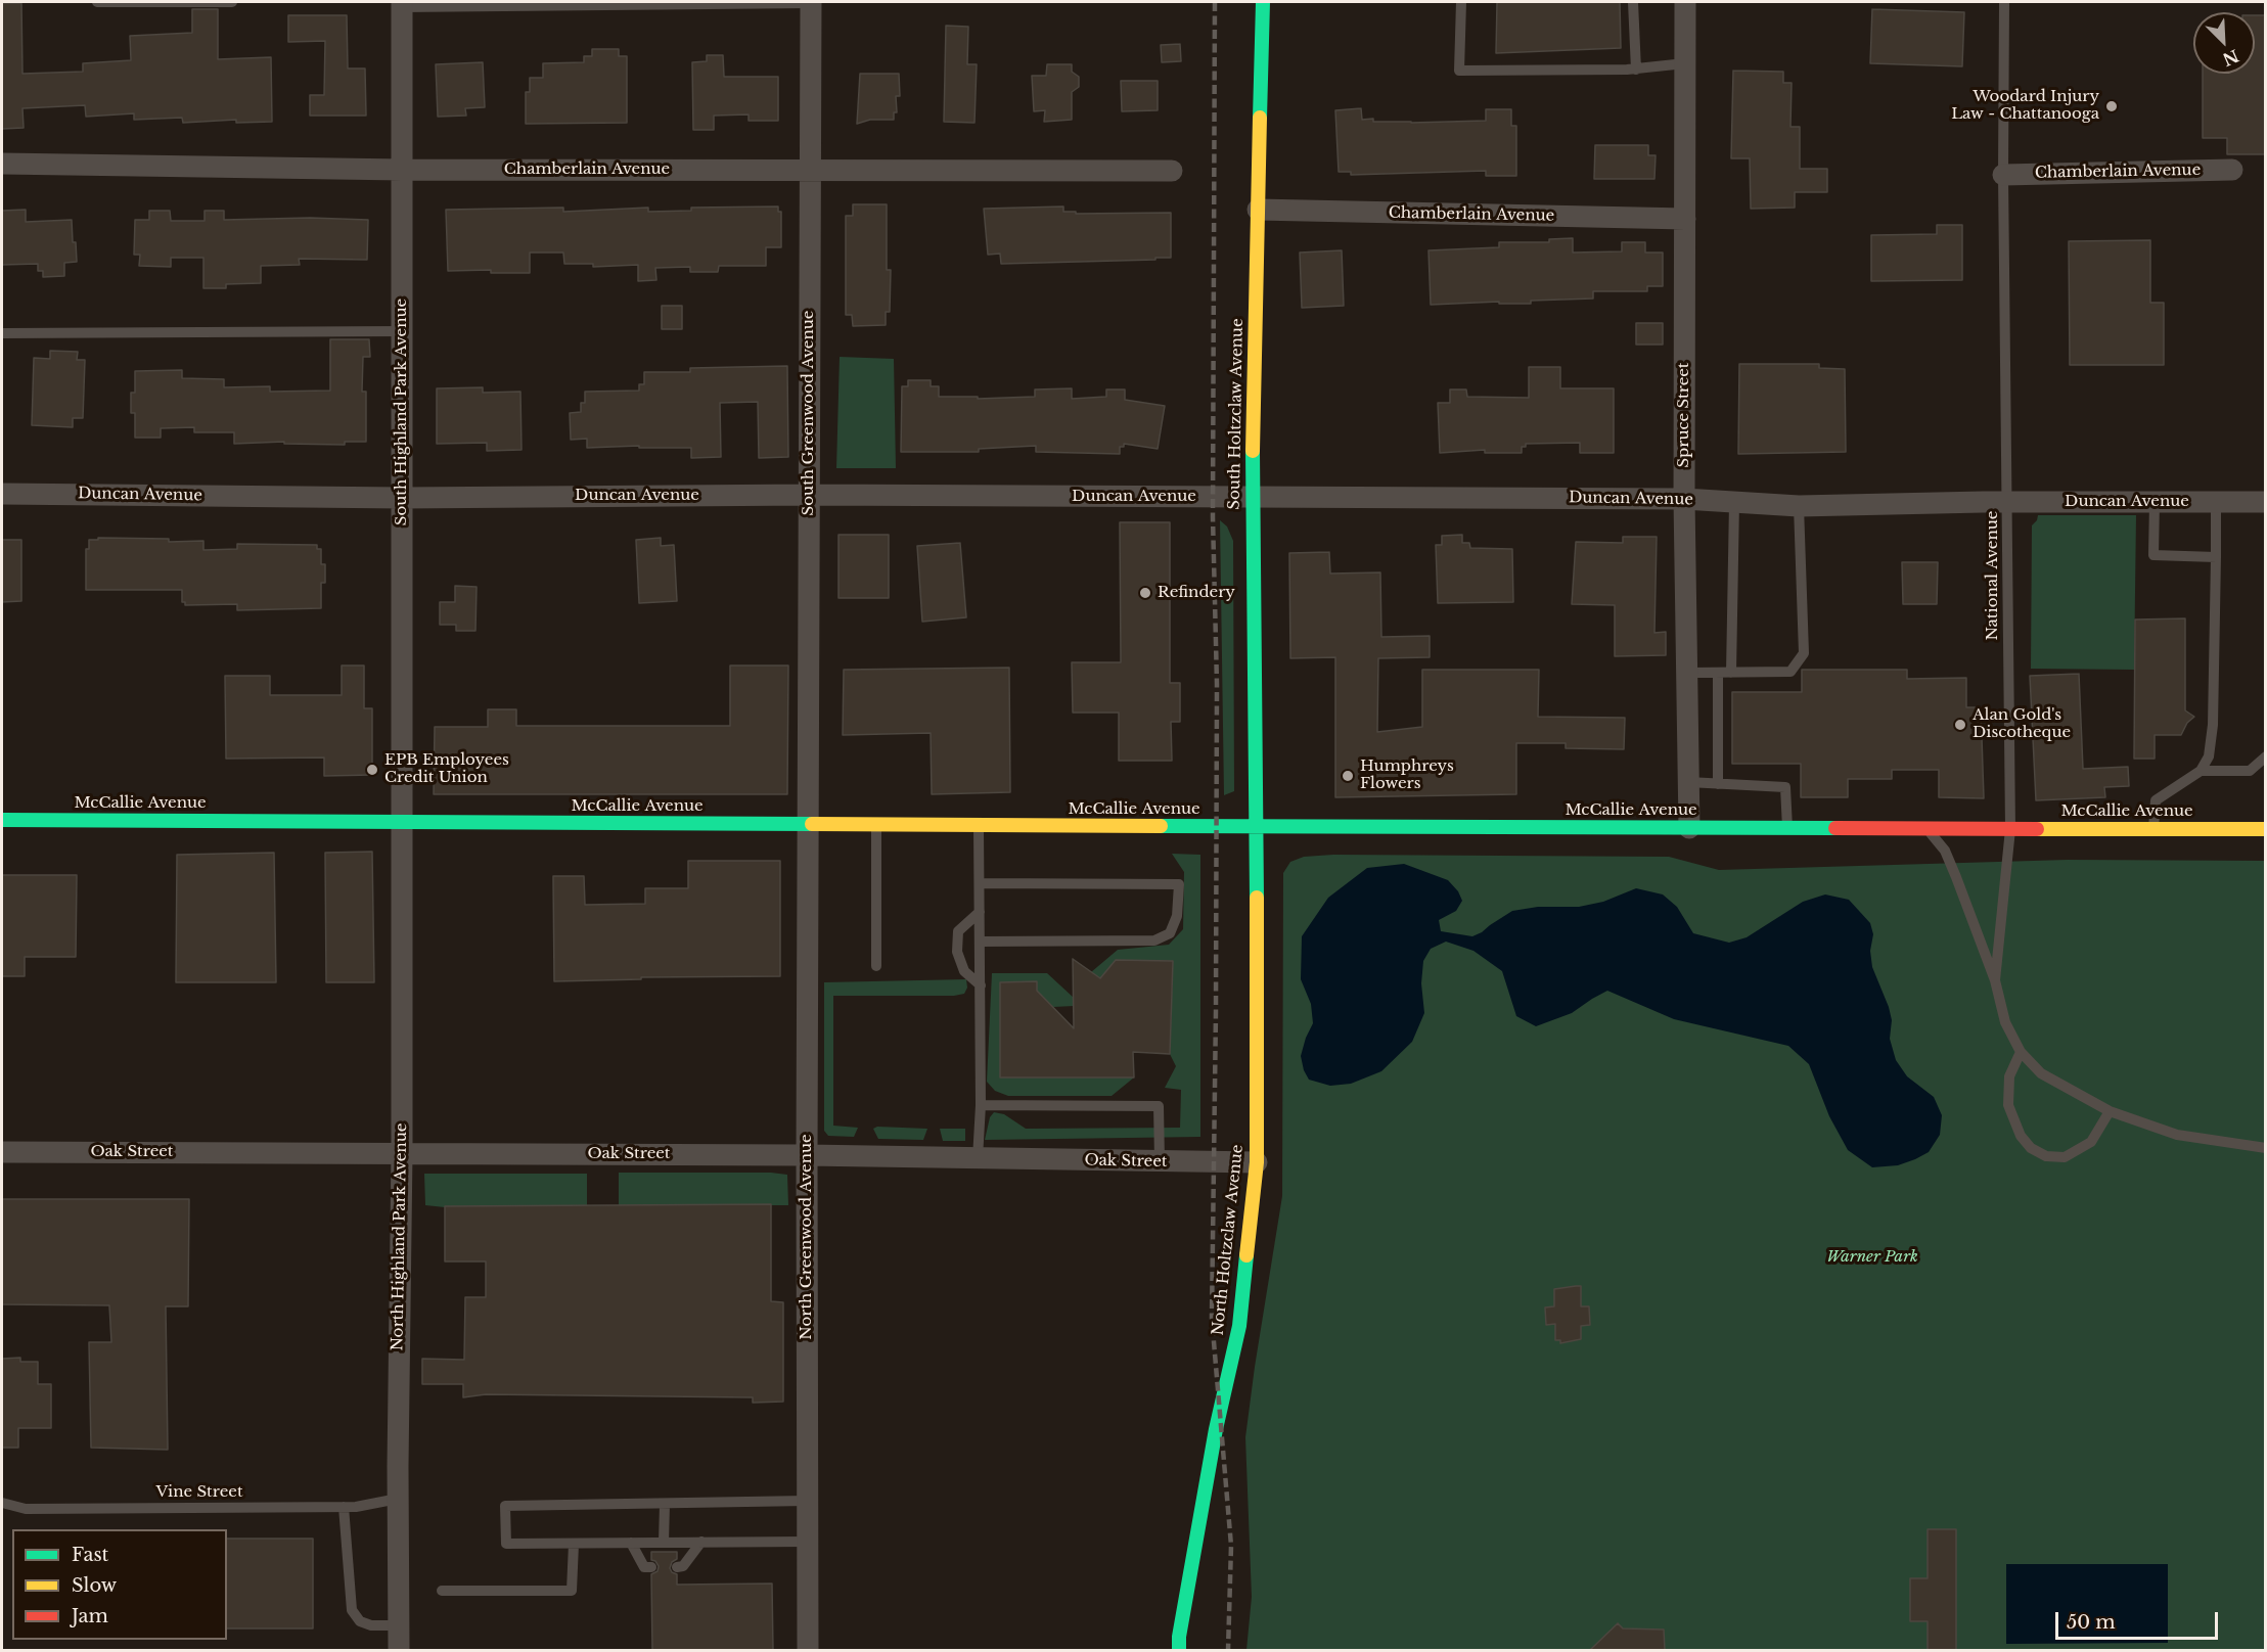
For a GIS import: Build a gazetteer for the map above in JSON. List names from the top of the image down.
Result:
{
  "streets": {
    "main road": ["South Holtzclaw Avenue", "McCallie Avenue", "North Holtzclaw Avenue"],
    "street": [
      "Chamberlain Avenue",
      "South Highland Park Avenue",
      "South Greenwood Avenue",
      "Spruce Street",
      "Duncan Avenue",
      "Oak Street",
      "North Highland Park Avenue",
      "North Greenwood Avenue"
    ],
    "lane": ["National Avenue", "Vine Street"]
  },
  "crossings": [
    ["Chamberlain Avenue", "South Highland Park Avenue"],
    ["Chamberlain Avenue", "South Greenwood Avenue"],
    ["Chamberlain Avenue", "South Holtzclaw Avenue"],
    ["Chamberlain Avenue", "Spruce Street"],
    ["Chamberlain Avenue", "National Avenue"],
    ["South Highland Park Avenue", "Duncan Avenue"],
    ["South Highland Park Avenue", "McCallie Avenue"],
    ["South Highland Park Avenue", "North Highland Park Avenue"],
    ["South Greenwood Avenue", "Duncan Avenue"],
    ["South Greenwood Avenue", "McCallie Avenue"],
    ["South Greenwood Avenue", "North Greenwood Avenue"],
    ["South Holtzclaw Avenue", "Duncan Avenue"],
    ["South Holtzclaw Avenue", "McCallie Avenue"],
    ["South Holtzclaw Avenue", "North Holtzclaw Avenue"],
    ["Spruce Street", "Duncan Avenue"],
    ["Spruce Street", "McCallie Avenue"],
    ["Duncan Avenue", "National Avenue"],
    ["National Avenue", "McCallie Avenue"],
    ["McCallie Avenue", "North Highland Park Avenue"],
    ["McCallie Avenue", "North Greenwood Avenue"],
    ["McCallie Avenue", "North Holtzclaw Avenue"],
    ["Oak Street", "North Highland Park Avenue"],
    ["Oak Street", "North Greenwood Avenue"],
    ["Oak Street", "North Holtzclaw Avenue"],
    ["North Highland Park Avenue", "Vine Street"]
  ],
  "parks": ["Warner Park"],
  "places": [
    "Woodard Injury Law - Chattanooga",
    "Refindery",
    "Alan Gold's Discotheque",
    "EPB Employees Credit Union",
    "Humphreys Flowers"
  ],
  "legend": ["Fast", "Slow", "Jam"],
  "scale_bar": "50 m",
  "north": "bottom right"
}
